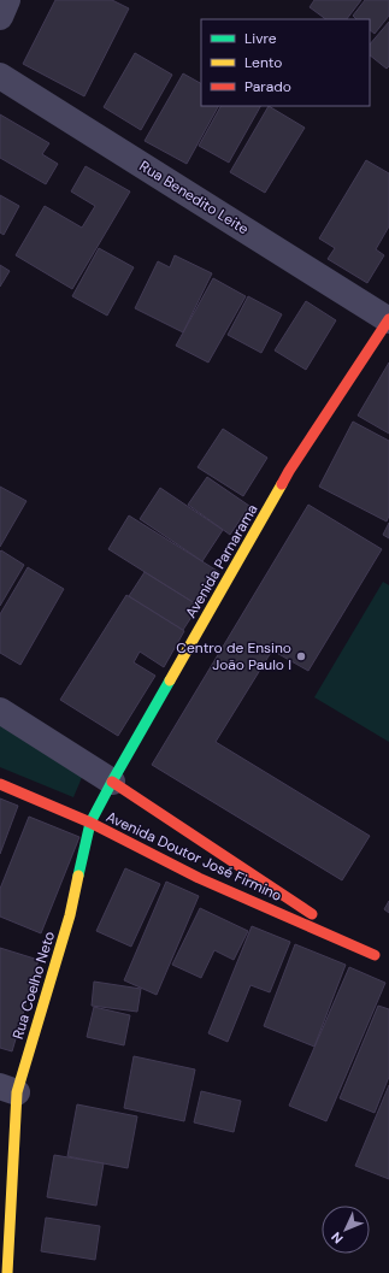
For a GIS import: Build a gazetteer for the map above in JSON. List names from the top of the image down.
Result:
{
  "streets": {
    "street": [
      "Rua Benedito Leite",
      "Avenida Parnarama",
      "Avenida Doutor José Firmino",
      "Rua Coelho Neto"
    ]
  },
  "crossings": [
    ["Rua Benedito Leite", "Avenida Parnarama"],
    ["Avenida Parnarama", "Avenida Doutor José Firmino"],
    ["Avenida Parnarama", "Rua Coelho Neto"],
    ["Avenida Doutor José Firmino", "Rua Coelho Neto"]
  ],
  "places": ["Centro de Ensino João Paulo I"],
  "legend": ["Livre", "Lento", "Parado"],
  "north": "bottom left"
}
